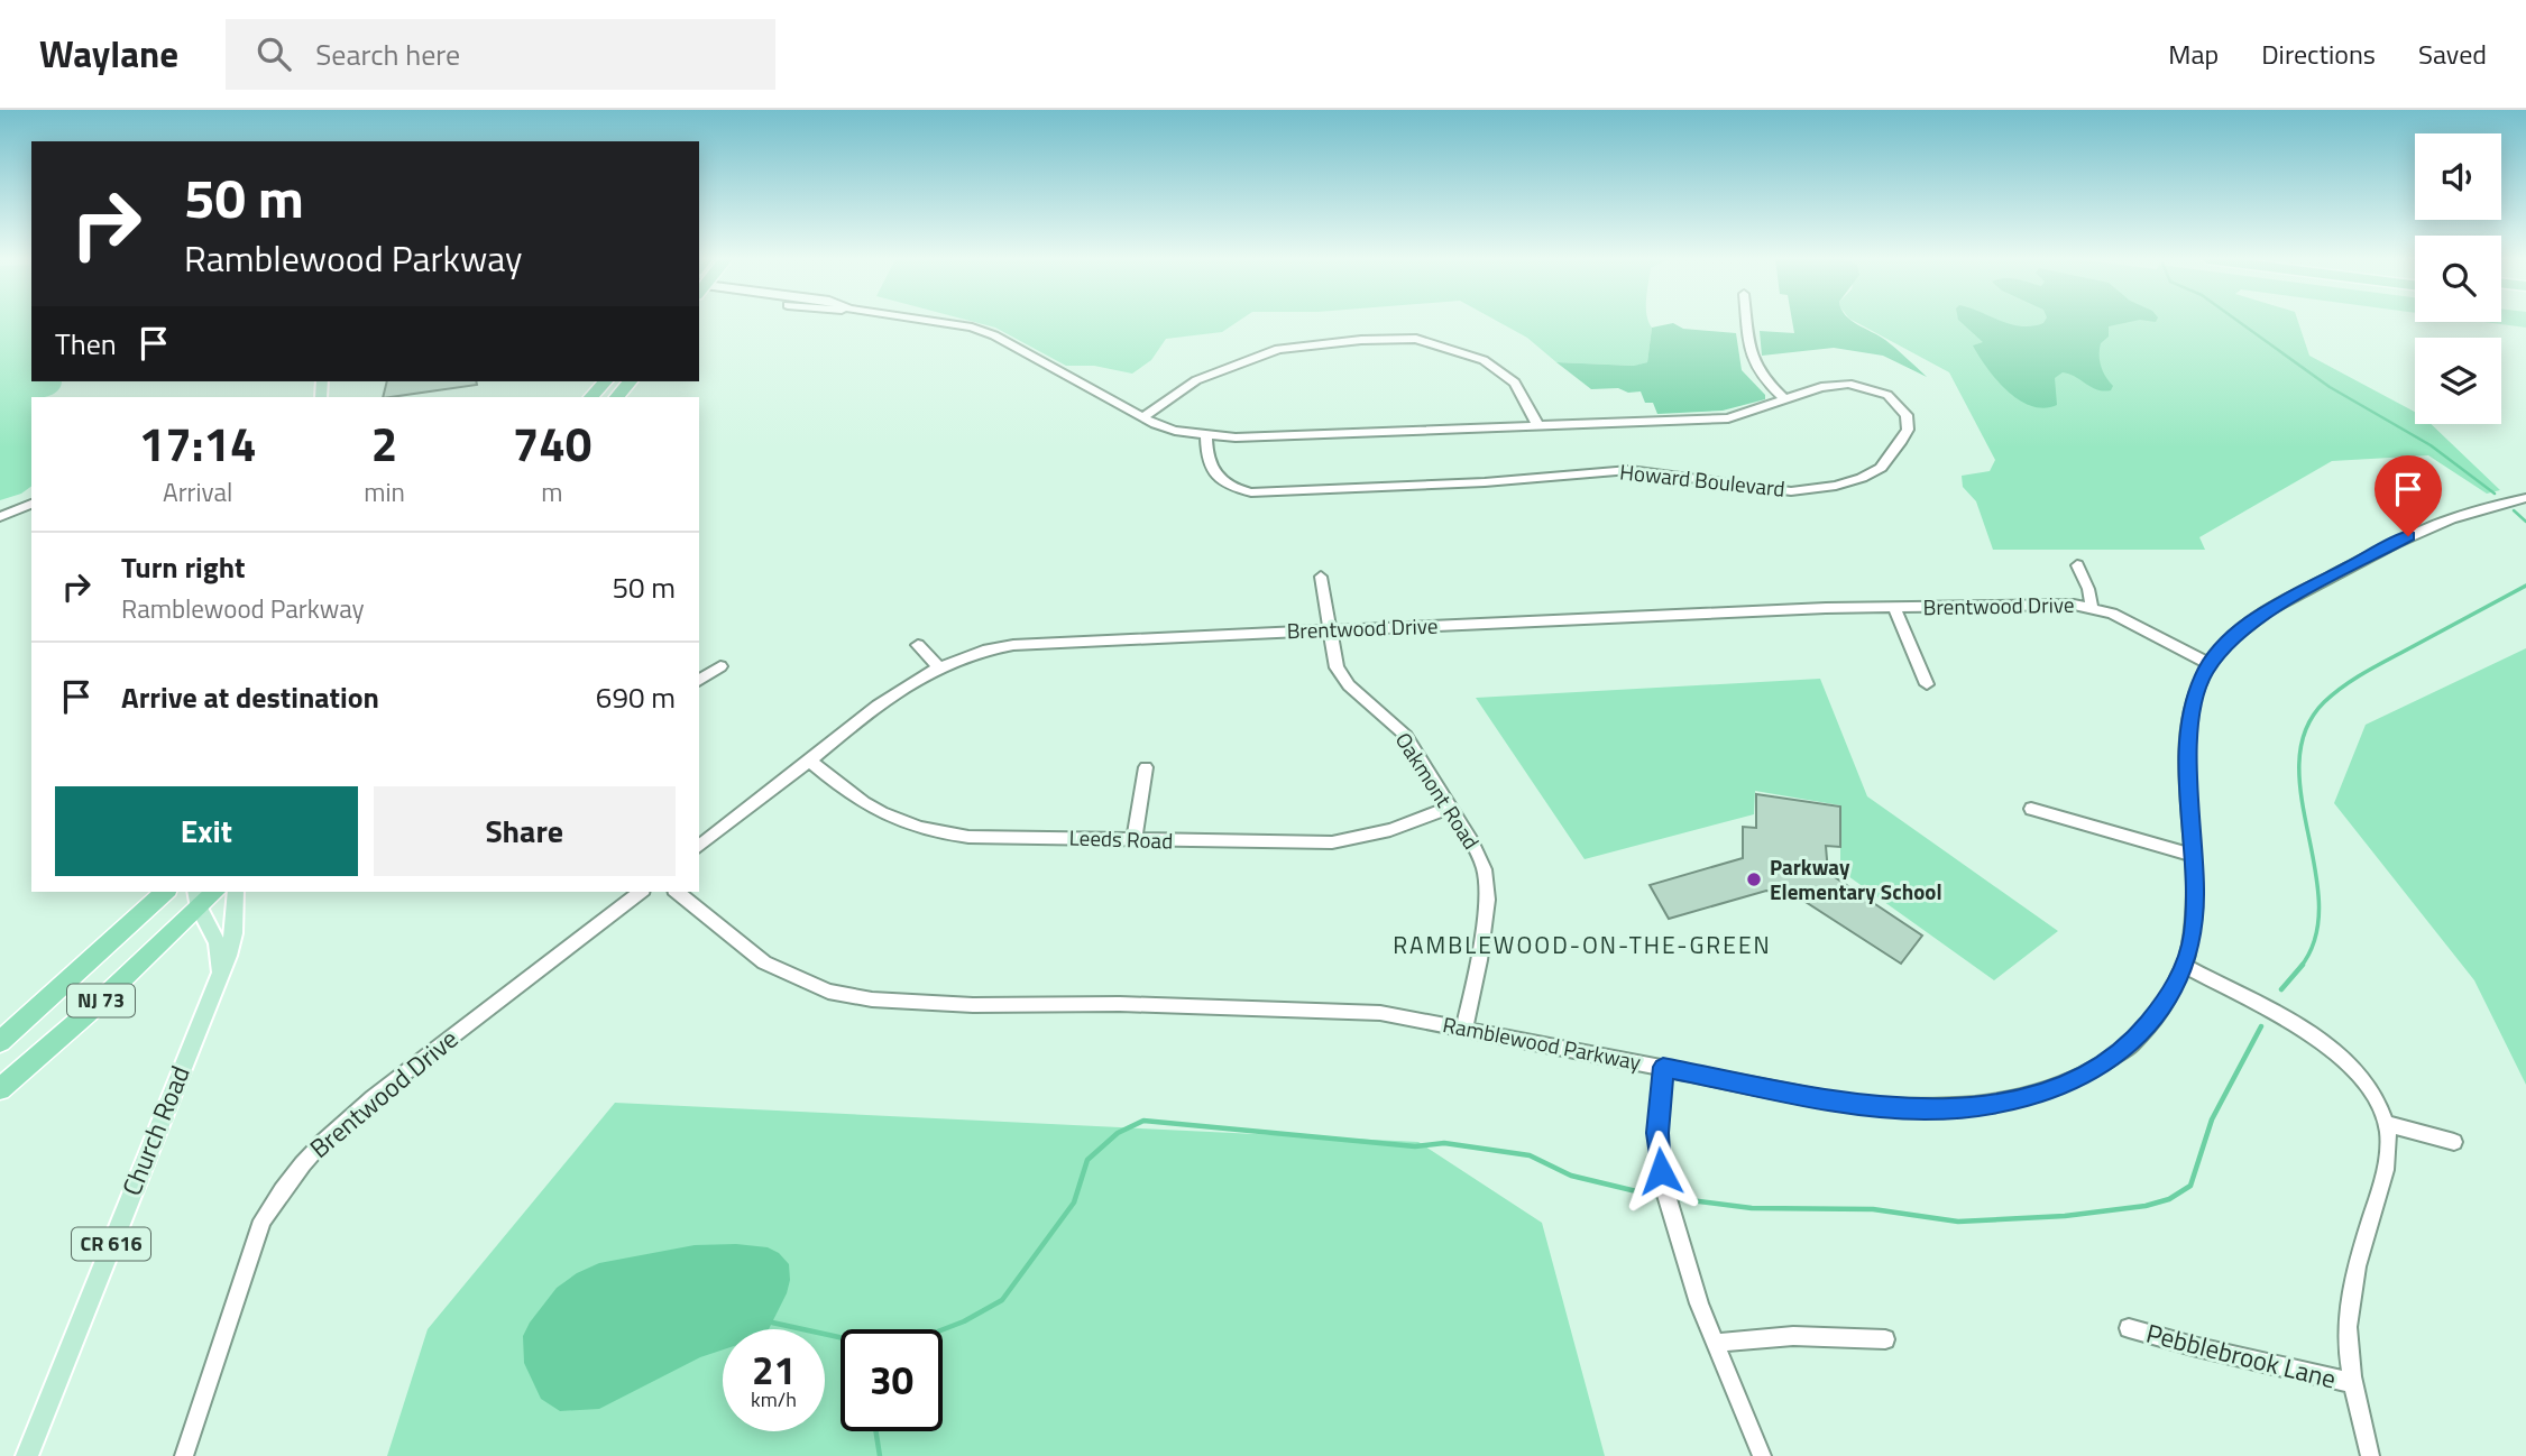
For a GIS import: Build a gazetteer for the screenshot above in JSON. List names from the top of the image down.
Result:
{
  "streets": {
    "highway": ["NJ 73"],
    "main road": ["Church Road", "CR 616"],
    "street": [
      "Howard Boulevard",
      "Brentwood Drive",
      "Oakmont Road",
      "Leeds Road",
      "Ramblewood Parkway",
      "Pebblebrook Lane"
    ]
  },
  "crossings": [
    ["Brentwood Drive", "Oakmont Road"],
    ["Brentwood Drive", "Leeds Road"],
    ["Oakmont Road", "Leeds Road"],
    ["Oakmont Road", "Ramblewood Parkway"],
    ["NJ 73", "Church Road"]
  ],
  "districts": ["RAMBLEWOOD-ON-THE-GREEN"],
  "places": ["Parkway Elementary School"],
  "page": {
    "header": "Waylane",
    "search": "Search here",
    "nav": ["Map", "Directions", "Saved"],
    "turn": ["50 m", "Ramblewood Parkway"],
    "then": "Then",
    "eta": [
      "17:14",
      "Arrival",
      "2",
      "min",
      "740",
      "m"
    ],
    "list": [
      {
        "name": "Turn right",
        "note": "Ramblewood Parkway",
        "value": "50 m"
      },
      {
        "name": "Arrive at destination",
        "value": "690 m"
      }
    ],
    "buttons": ["Exit", "Share"],
    "speed": "21 km/h",
    "limit": "30"
  }
}
